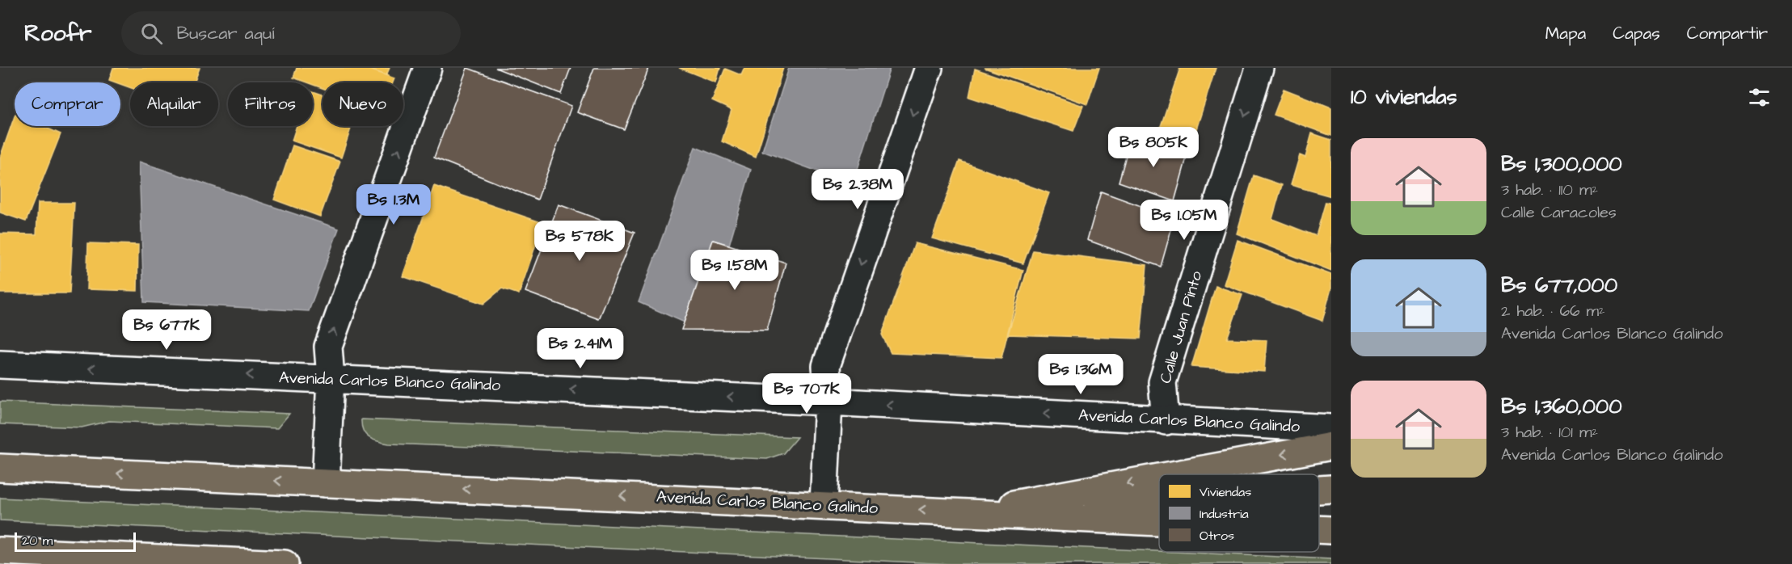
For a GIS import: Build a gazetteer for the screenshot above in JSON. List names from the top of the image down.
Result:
{
  "streets": {
    "highway": ["Avenida Carlos Blanco Galindo"],
    "street": ["Calle Juan Pinto"]
  },
  "crossings": [
    ["Calle Juan Pinto", "Avenida Carlos Blanco Galindo"]
  ],
  "one_way": ["Calle Juan Pinto", "Avenida Carlos Blanco Galindo"],
  "legend": ["Viviendas", "Industria", "Otros"],
  "scale_bar": "20 m",
  "page": {
    "header": "Roofr",
    "search": "Buscar aquí",
    "nav": ["Mapa", "Capas", "Compartir"],
    "heading": "10 viviendas",
    "chip": [
      "Comprar",
      "Alquilar",
      "Filtros",
      "Nuevo"
    ],
    "list": [
      {
        "name": "Bs 1,300,000",
        "note": "3 hab. · 110 m² · Calle Caracoles"
      },
      {
        "name": "Bs 677,000",
        "note": "2 hab. · 66 m² · Avenida Carlos Blanco Galindo"
      },
      {
        "name": "Bs 1,360,000",
        "note": "3 hab. · 101 m² · Avenida Carlos Blanco Galindo"
      }
    ],
    "price": [
      "Bs 805K",
      "Bs 2.38M",
      "Bs 1.3M",
      "Bs 1.05M",
      "Bs 578K",
      "Bs 1.58M",
      "Bs 677K",
      "Bs 2.41M",
      "Bs 1.36M",
      "Bs 707K"
    ],
    "scale": "20 m"
  }
}
